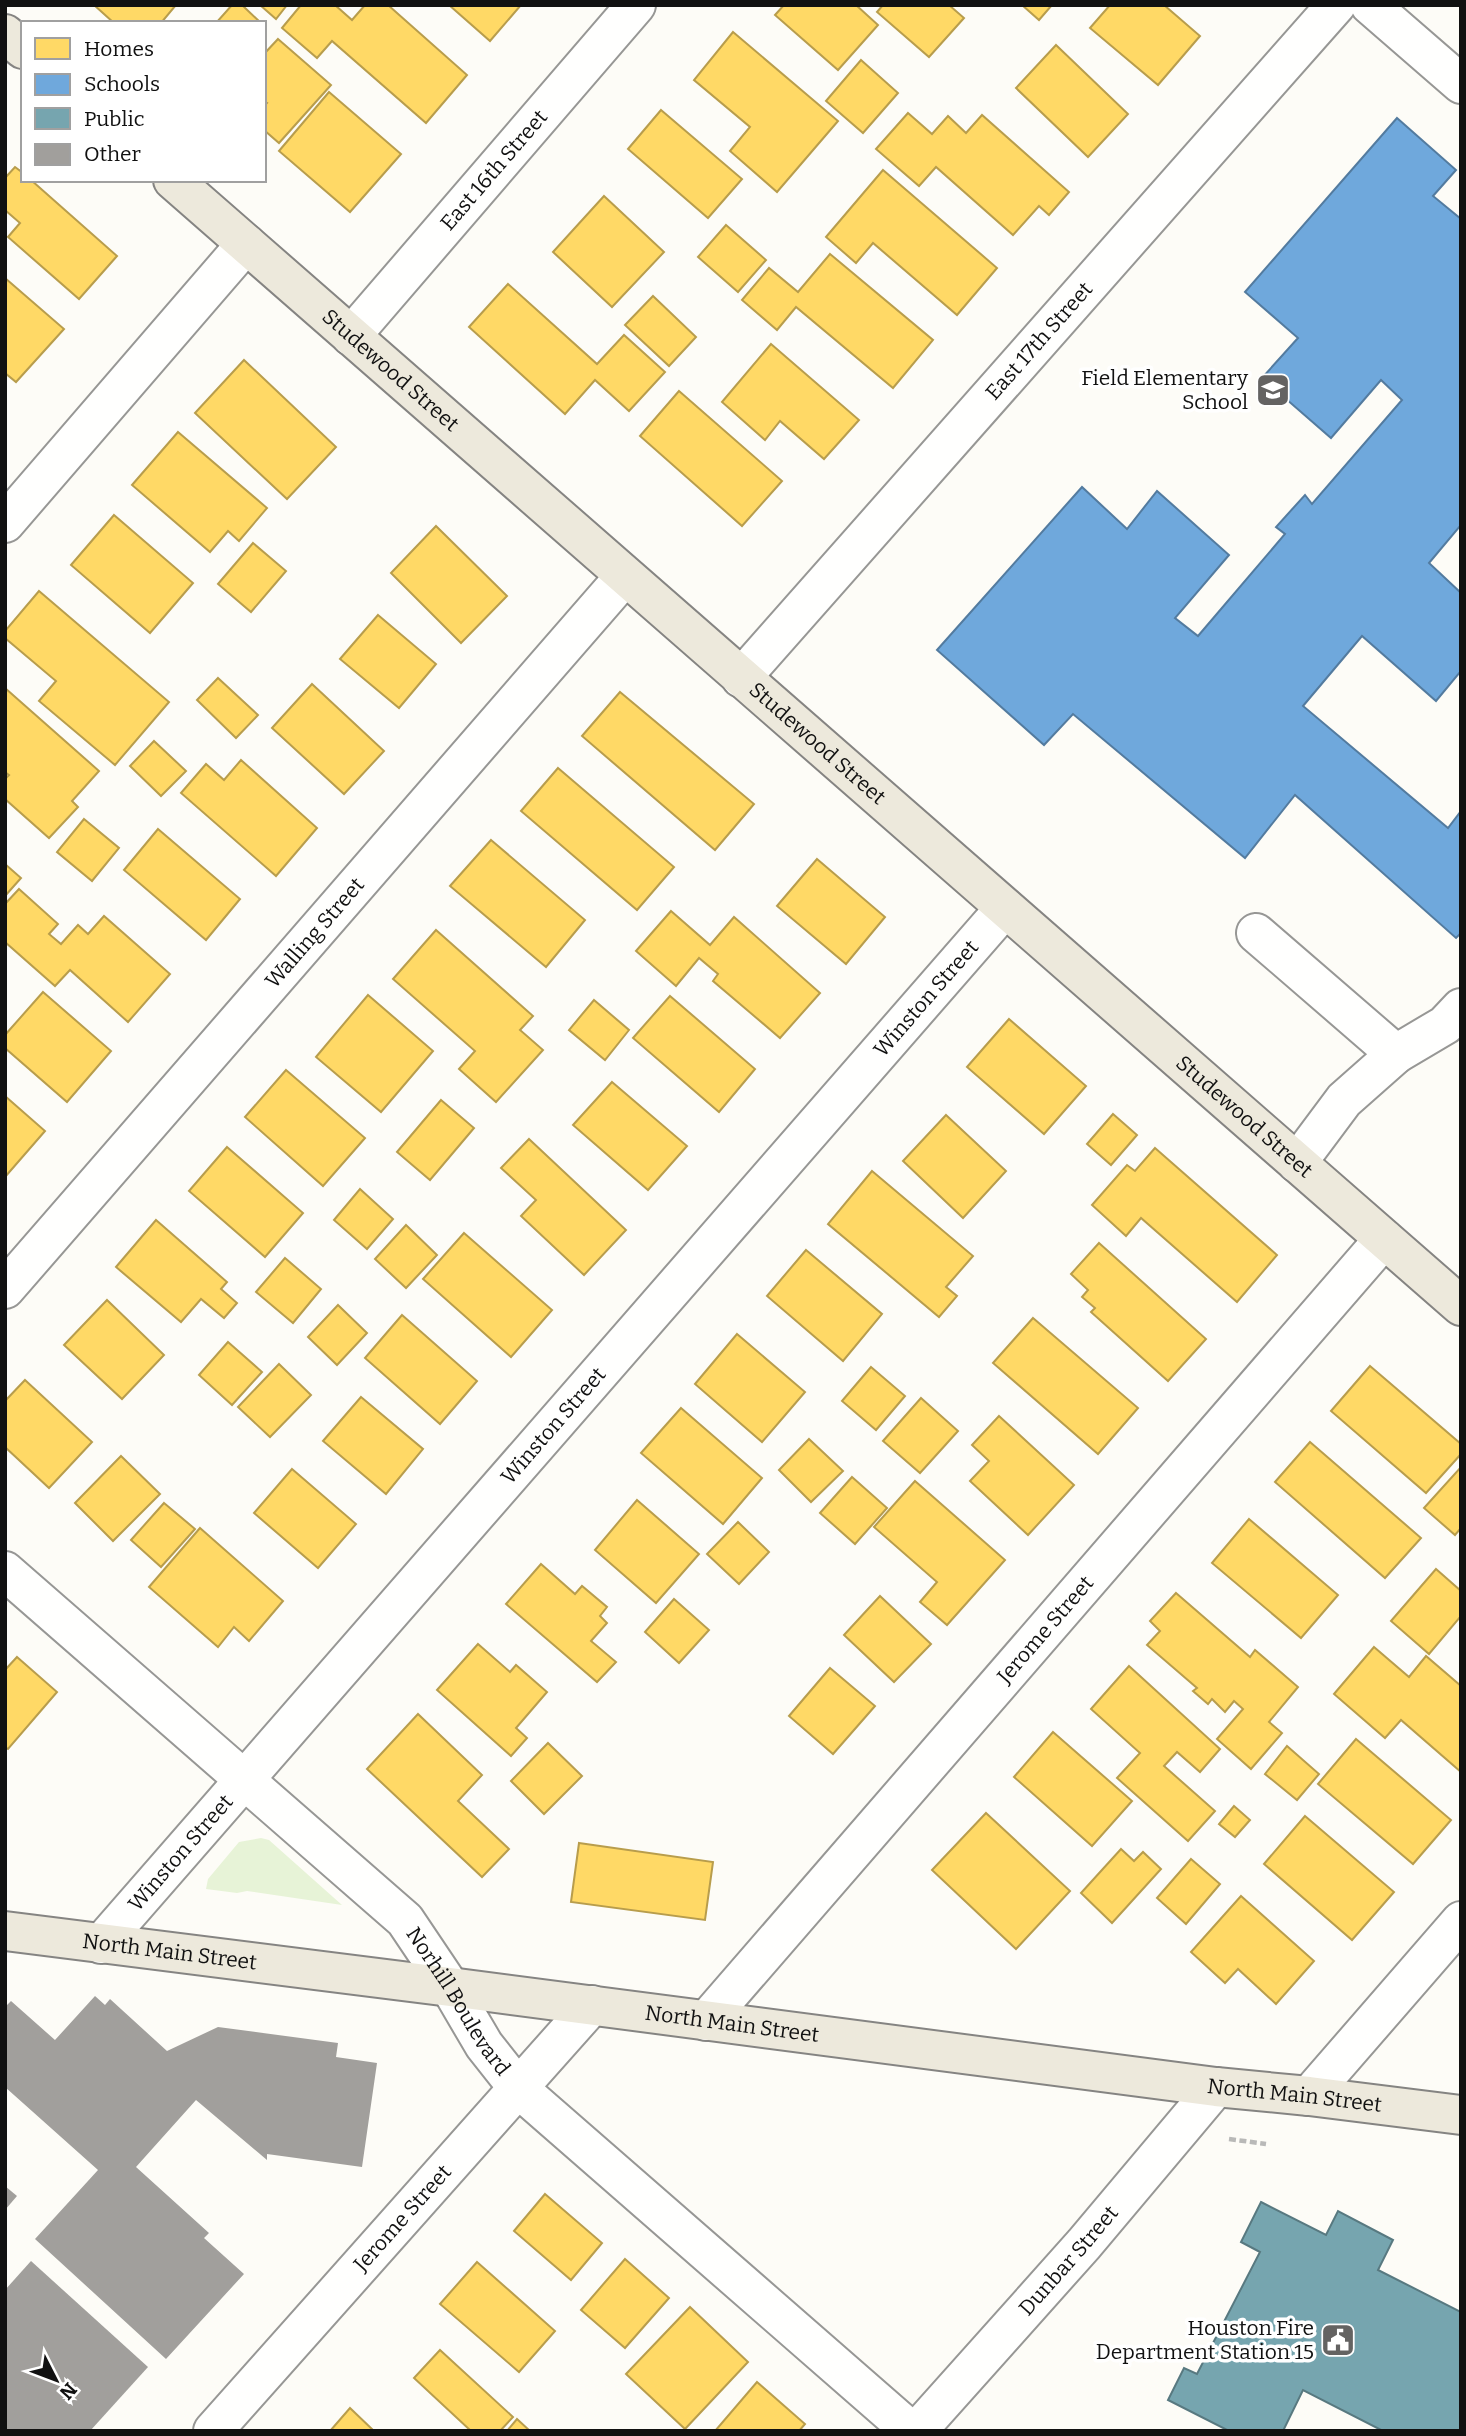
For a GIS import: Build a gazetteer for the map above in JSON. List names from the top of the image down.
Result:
{
  "streets": {
    "main road": ["Studewood Street", "North Main Street"],
    "street": [
      "East 16th Street",
      "East 17th Street",
      "Walling Street",
      "Winston Street",
      "Jerome Street",
      "Norhill Boulevard",
      "Dunbar Street"
    ]
  },
  "crossings": [
    ["East 16th Street", "Studewood Street"],
    ["East 17th Street", "Studewood Street"],
    ["Studewood Street", "Walling Street"],
    ["Studewood Street", "Winston Street"],
    ["Studewood Street", "Jerome Street"],
    ["Winston Street", "North Main Street"],
    ["Winston Street", "Norhill Boulevard"],
    ["Jerome Street", "North Main Street"],
    ["Jerome Street", "Norhill Boulevard"],
    ["North Main Street", "Norhill Boulevard"],
    ["North Main Street", "Dunbar Street"]
  ],
  "places": {
    "school or university": ["Field Elementary School"],
    "public building": ["Houston Fire Department Station 15"]
  },
  "legend": [
    "Homes",
    "Schools",
    "Public",
    "Other"
  ],
  "north": "bottom right"
}
